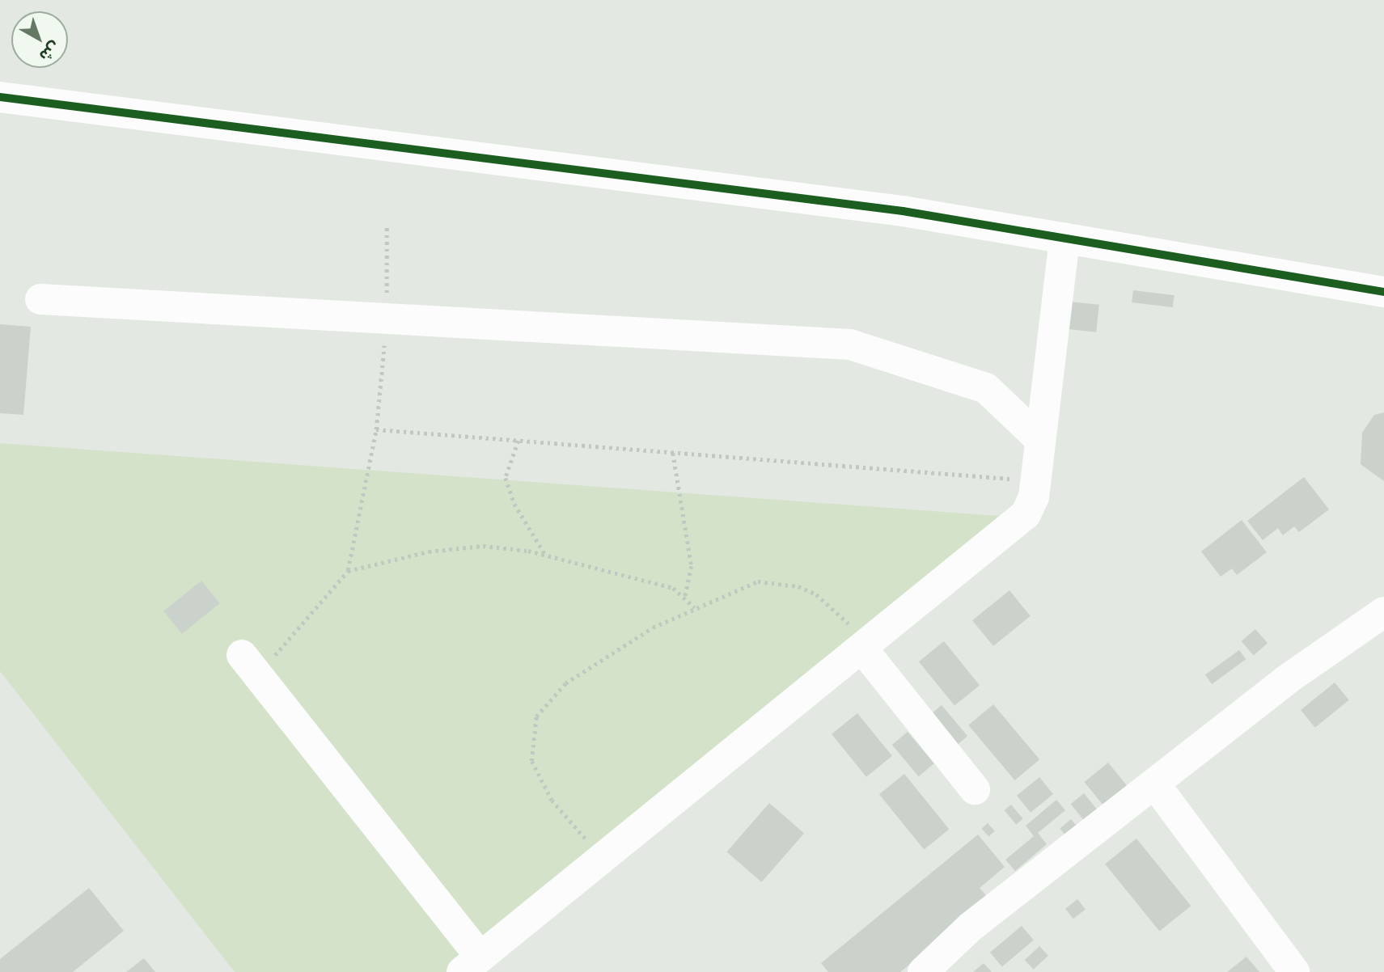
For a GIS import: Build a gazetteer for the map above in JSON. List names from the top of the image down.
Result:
{
  "north": "bottom right"
}
